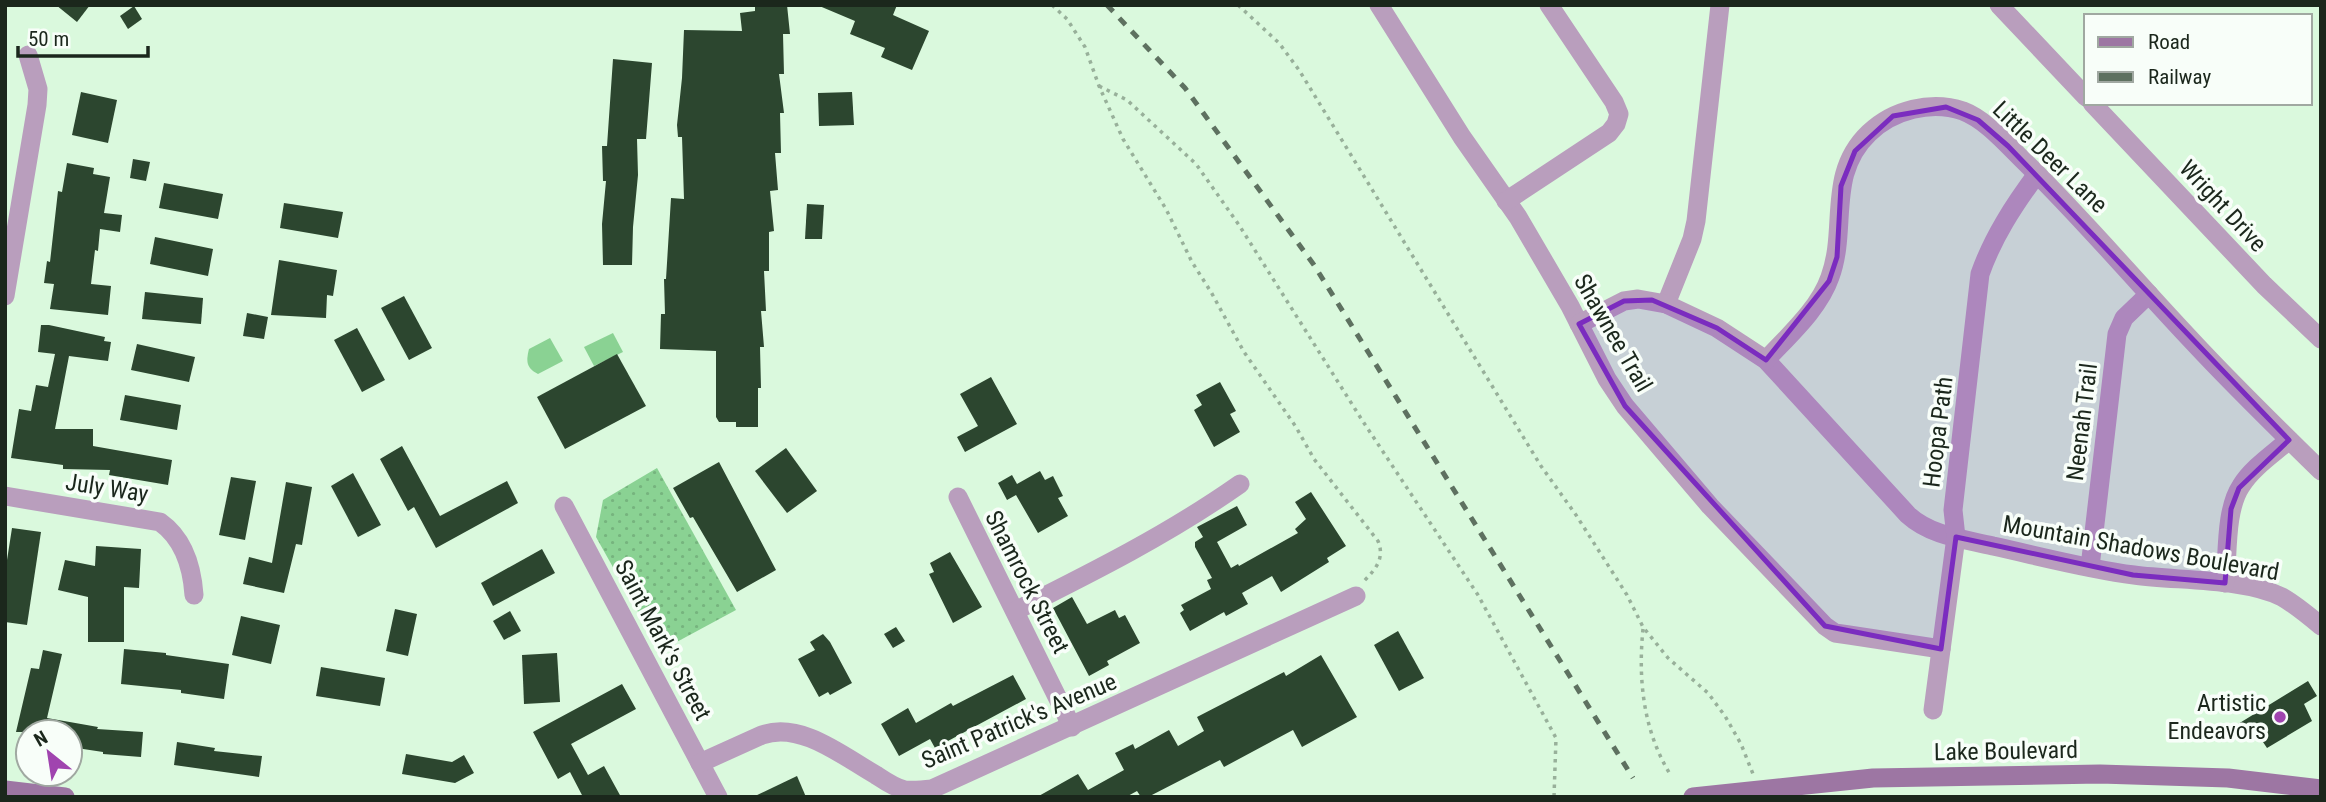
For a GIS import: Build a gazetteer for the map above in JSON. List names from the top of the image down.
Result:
{
  "streets": {
    "main road": ["Lake Boulevard"],
    "street": [
      "Little Deer Lane",
      "Wright Drive",
      "Shawnee Trail",
      "Neenah Trail",
      "Hoopa Path",
      "July Way",
      "Mountain Shadows Boulevard",
      "Shamrock Street",
      "Saint Mark's Street",
      "Saint Patrick's Avenue"
    ]
  },
  "crossings": [
    ["Little Deer Lane", "Neenah Trail"],
    ["Little Deer Lane", "Hoopa Path"],
    ["Little Deer Lane", "Mountain Shadows Boulevard"],
    ["Shawnee Trail", "Hoopa Path"],
    ["Shawnee Trail", "Mountain Shadows Boulevard"],
    ["Neenah Trail", "Mountain Shadows Boulevard"],
    ["Hoopa Path", "Mountain Shadows Boulevard"],
    ["Shamrock Street", "Saint Patrick's Avenue"],
    ["Saint Mark's Street", "Saint Patrick's Avenue"]
  ],
  "places": ["Artistic Endeavors"],
  "legend": ["Road", "Railway"],
  "scale_bar": "50 m",
  "north": "top left"
}
